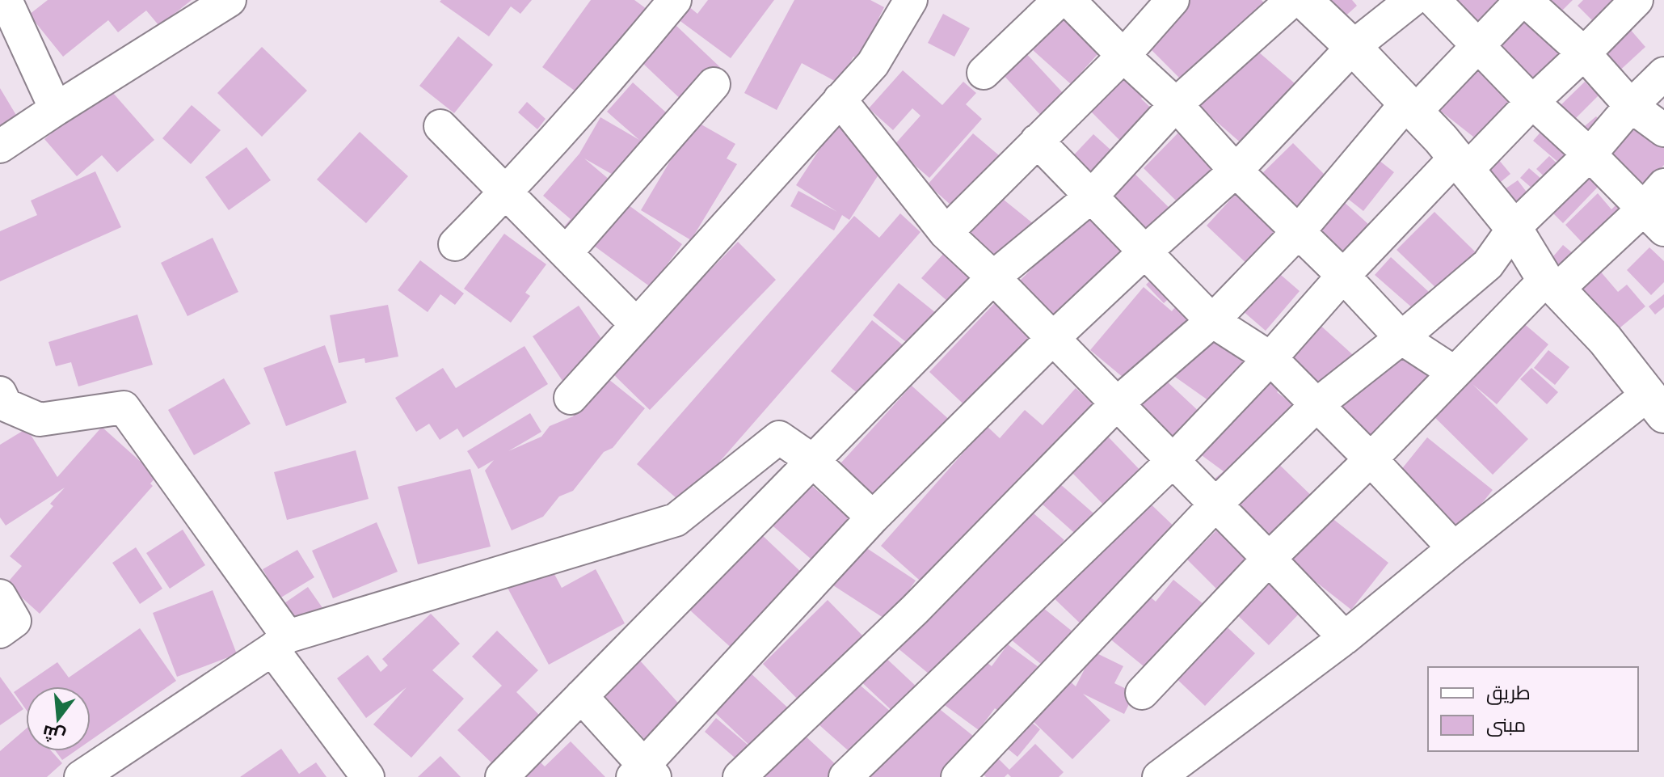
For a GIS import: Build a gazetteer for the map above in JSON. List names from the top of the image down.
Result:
{
  "legend": ["طريق", "مبنى"],
  "north": "bottom"
}
